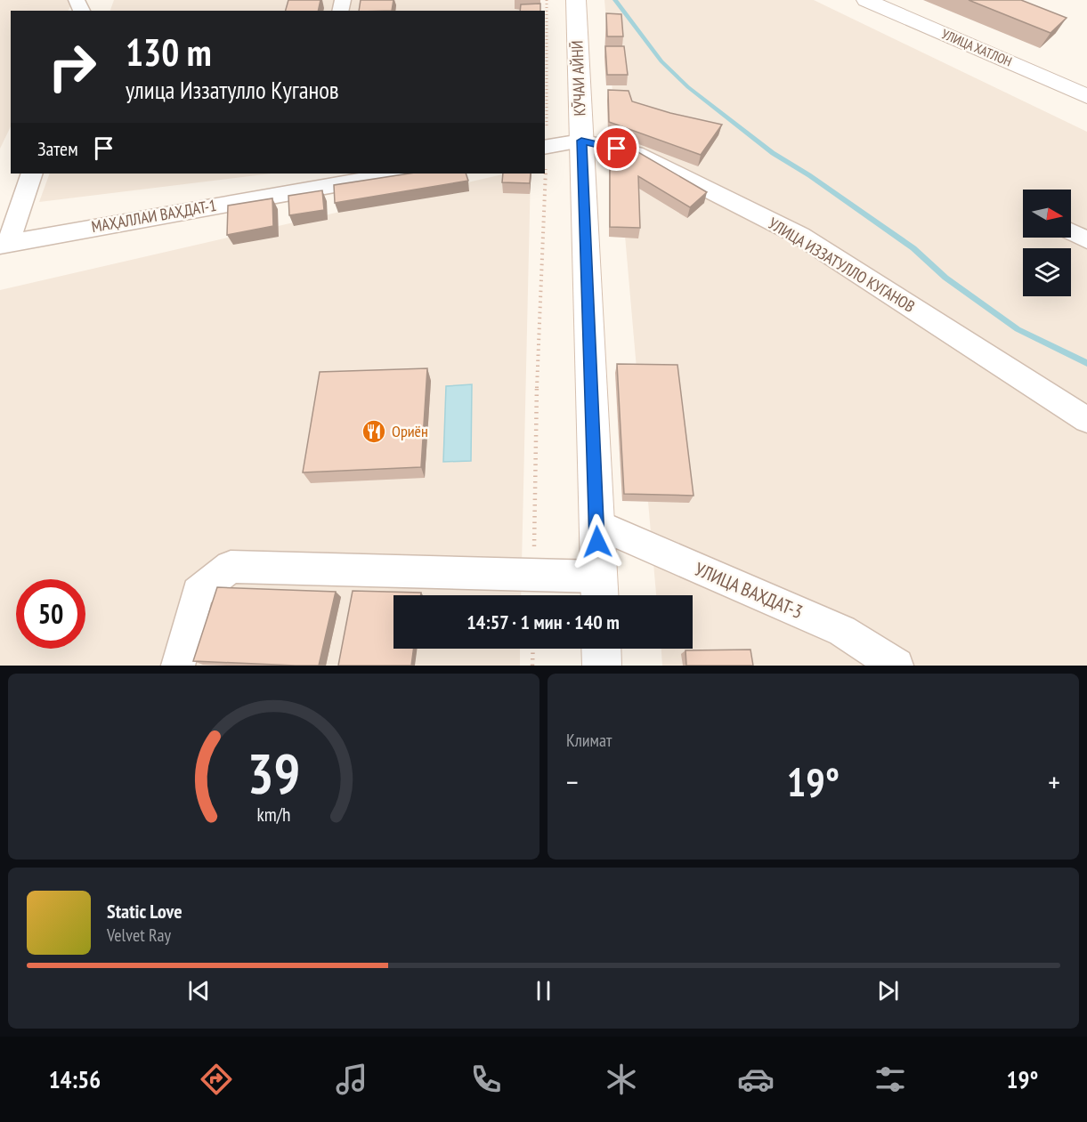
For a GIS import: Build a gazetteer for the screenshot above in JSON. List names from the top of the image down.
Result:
{
  "streets": {
    "main road": ["УЛИЦА ХАТЛОН", "КӮЧАИ АЙНӢ"],
    "street": ["МАҲАЛЛАИ ВАҲДАТ-1", "УЛИЦА ИЗЗАТУЛЛО КУГАНОВ", "УЛИЦА ВАХДАТ-3"]
  },
  "crossings": [
    ["КӮЧАИ АЙНӢ", "УЛИЦА ИЗЗАТУЛЛО КУГАНОВ"],
    ["КӮЧАИ АЙНӢ", "УЛИЦА ВАХДАТ-3"]
  ],
  "places": {
    "restaurant": ["Ориён"]
  },
  "north": "right",
  "page": {
    "turn": ["130 m", "улица Иззатулло Куганов"],
    "then": "Затем",
    "limit": "50",
    "trip": "14:57 · 1 мин · 140 m",
    "tile": "Климат",
    "heat": ["−", "19°", "+"],
    "song": ["Static Love", "Velvet Ray"],
    "tabs": ["14:56", "19°"],
    "gauge": ["39", "km/h"]
  }
}
